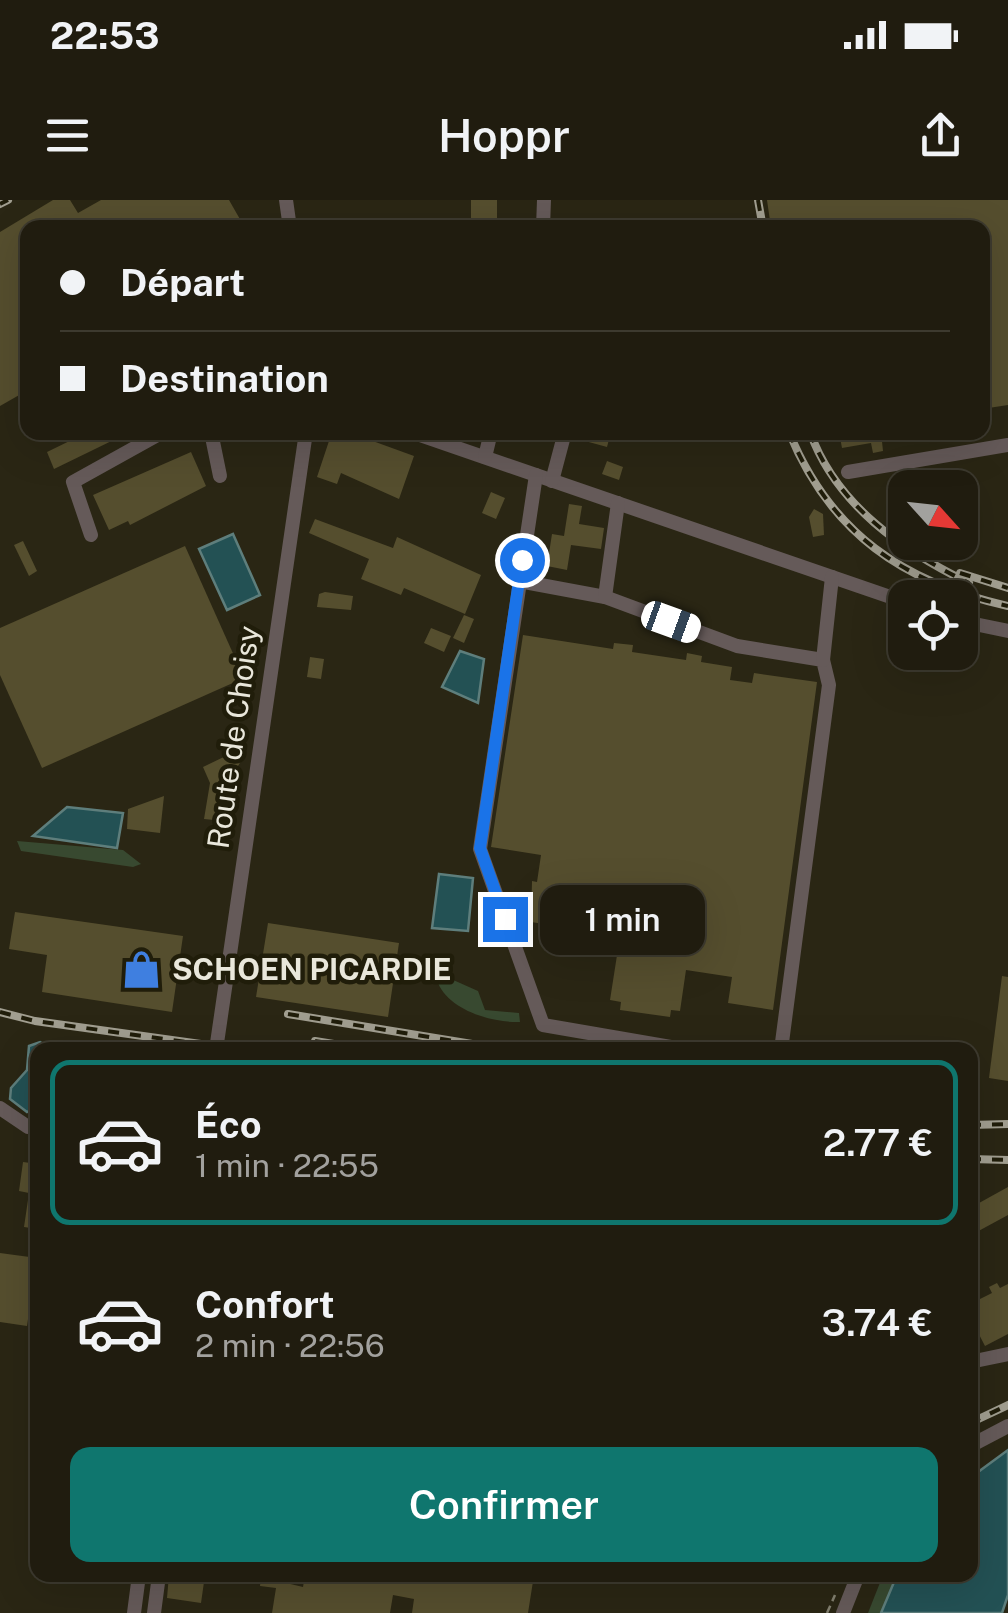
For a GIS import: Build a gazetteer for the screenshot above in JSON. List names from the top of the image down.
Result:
{
  "streets": {
    "street": ["Route de Choisy"]
  },
  "places": {
    "shop": ["SCHOEN PICARDIE"]
  },
  "north": "bottom right",
  "page": {
    "status": "22:53",
    "header": "Hoppr",
    "banner": ["Départ", "Destination"],
    "bubble": "1 min",
    "list": [
      {
        "name": "Éco",
        "note": "1 min · 22:55",
        "value": "2.77 €"
      },
      {
        "name": "Confort",
        "note": "2 min · 22:56",
        "value": "3.74 €"
      }
    ],
    "buttons": "Confirmer"
  }
}
